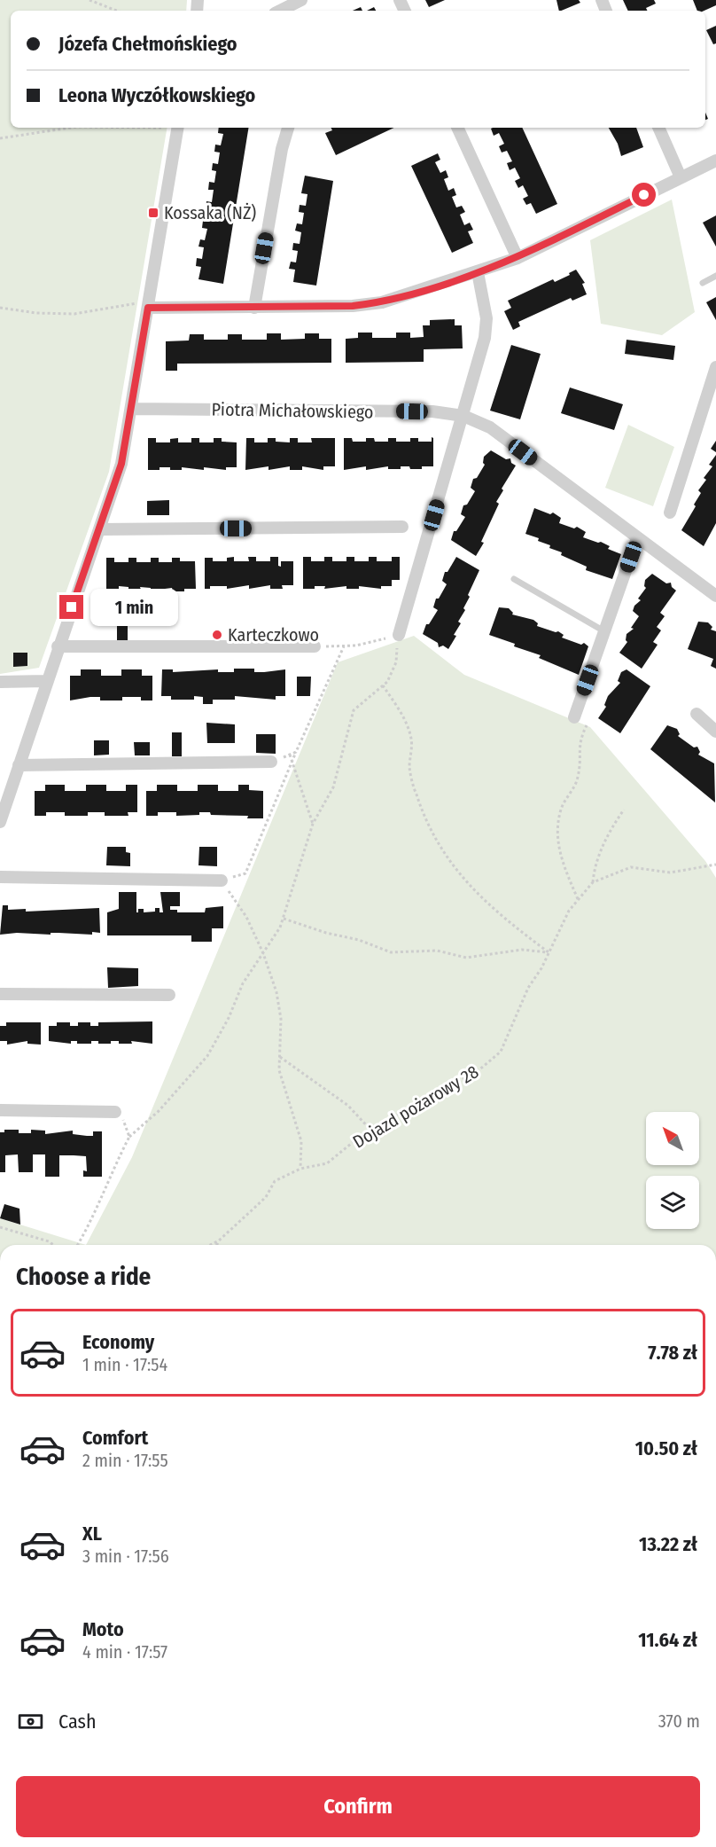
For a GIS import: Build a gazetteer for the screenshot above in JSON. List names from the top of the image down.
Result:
{
  "streets": {
    "street": ["Piotra Michałowskiego"],
    "path": ["Dojazd pożarowy 28"]
  },
  "places": {
    "transit": ["Kossaka (NŻ)"],
    "other": ["Karteczkowo"]
  },
  "north": "top left",
  "page": {
    "banner": ["Józefa Chełmońskiego", "Leona Wyczółkowskiego"],
    "bubble": "1 min",
    "heading": "Choose a ride",
    "list": [
      {
        "name": "Economy",
        "note": "1 min · 17:54",
        "value": "7.78 zł"
      },
      {
        "name": "Comfort",
        "note": "2 min · 17:55",
        "value": "10.50 zł"
      },
      {
        "name": "XL",
        "note": "3 min · 17:56",
        "value": "13.22 zł"
      },
      {
        "name": "Moto",
        "note": "4 min · 17:57",
        "value": "11.64 zł"
      }
    ],
    "pay": ["Cash", "370 m"],
    "buttons": "Confirm"
  }
}
